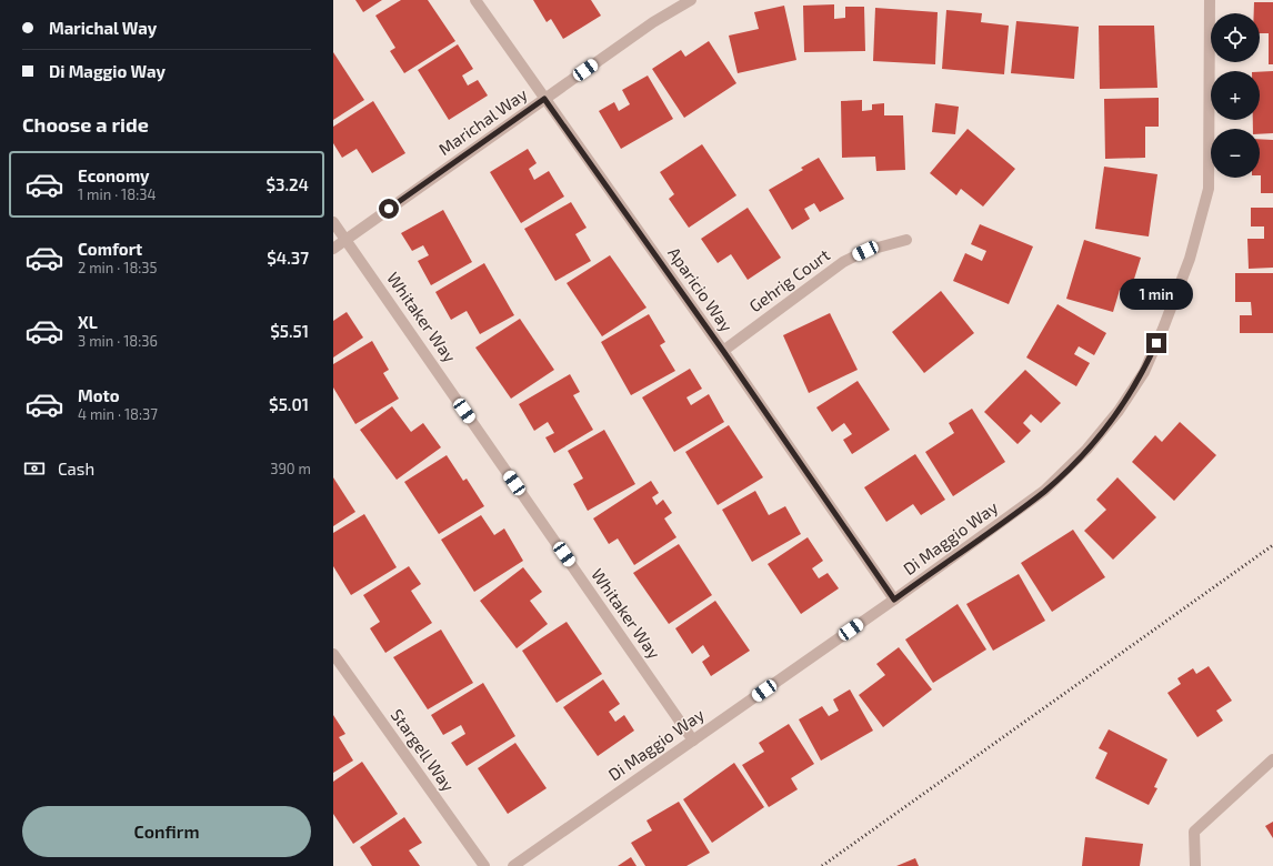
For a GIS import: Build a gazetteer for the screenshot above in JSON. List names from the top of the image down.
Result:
{
  "streets": {
    "street": [
      "Marichal Way",
      "Gehrig Court",
      "Aparicio Way",
      "Whitaker Way",
      "Di Maggio Way",
      "Stargell Way"
    ]
  },
  "crossings": [
    ["Marichal Way", "Aparicio Way"],
    ["Marichal Way", "Whitaker Way"],
    ["Gehrig Court", "Aparicio Way"],
    ["Aparicio Way", "Di Maggio Way"],
    ["Whitaker Way", "Di Maggio Way"]
  ],
  "page": {
    "banner": ["Marichal Way", "Di Maggio Way"],
    "map_buttons": ["+", "−"],
    "heading": "Choose a ride",
    "list": [
      {
        "name": "Economy",
        "note": "1 min · 18:34",
        "value": "$3.24"
      },
      {
        "name": "Comfort",
        "note": "2 min · 18:35",
        "value": "$4.37"
      },
      {
        "name": "XL",
        "note": "3 min · 18:36",
        "value": "$5.51"
      },
      {
        "name": "Moto",
        "note": "4 min · 18:37",
        "value": "$5.01"
      }
    ],
    "bubble": "1 min",
    "pay": ["Cash", "390 m"],
    "buttons": "Confirm"
  }
}
